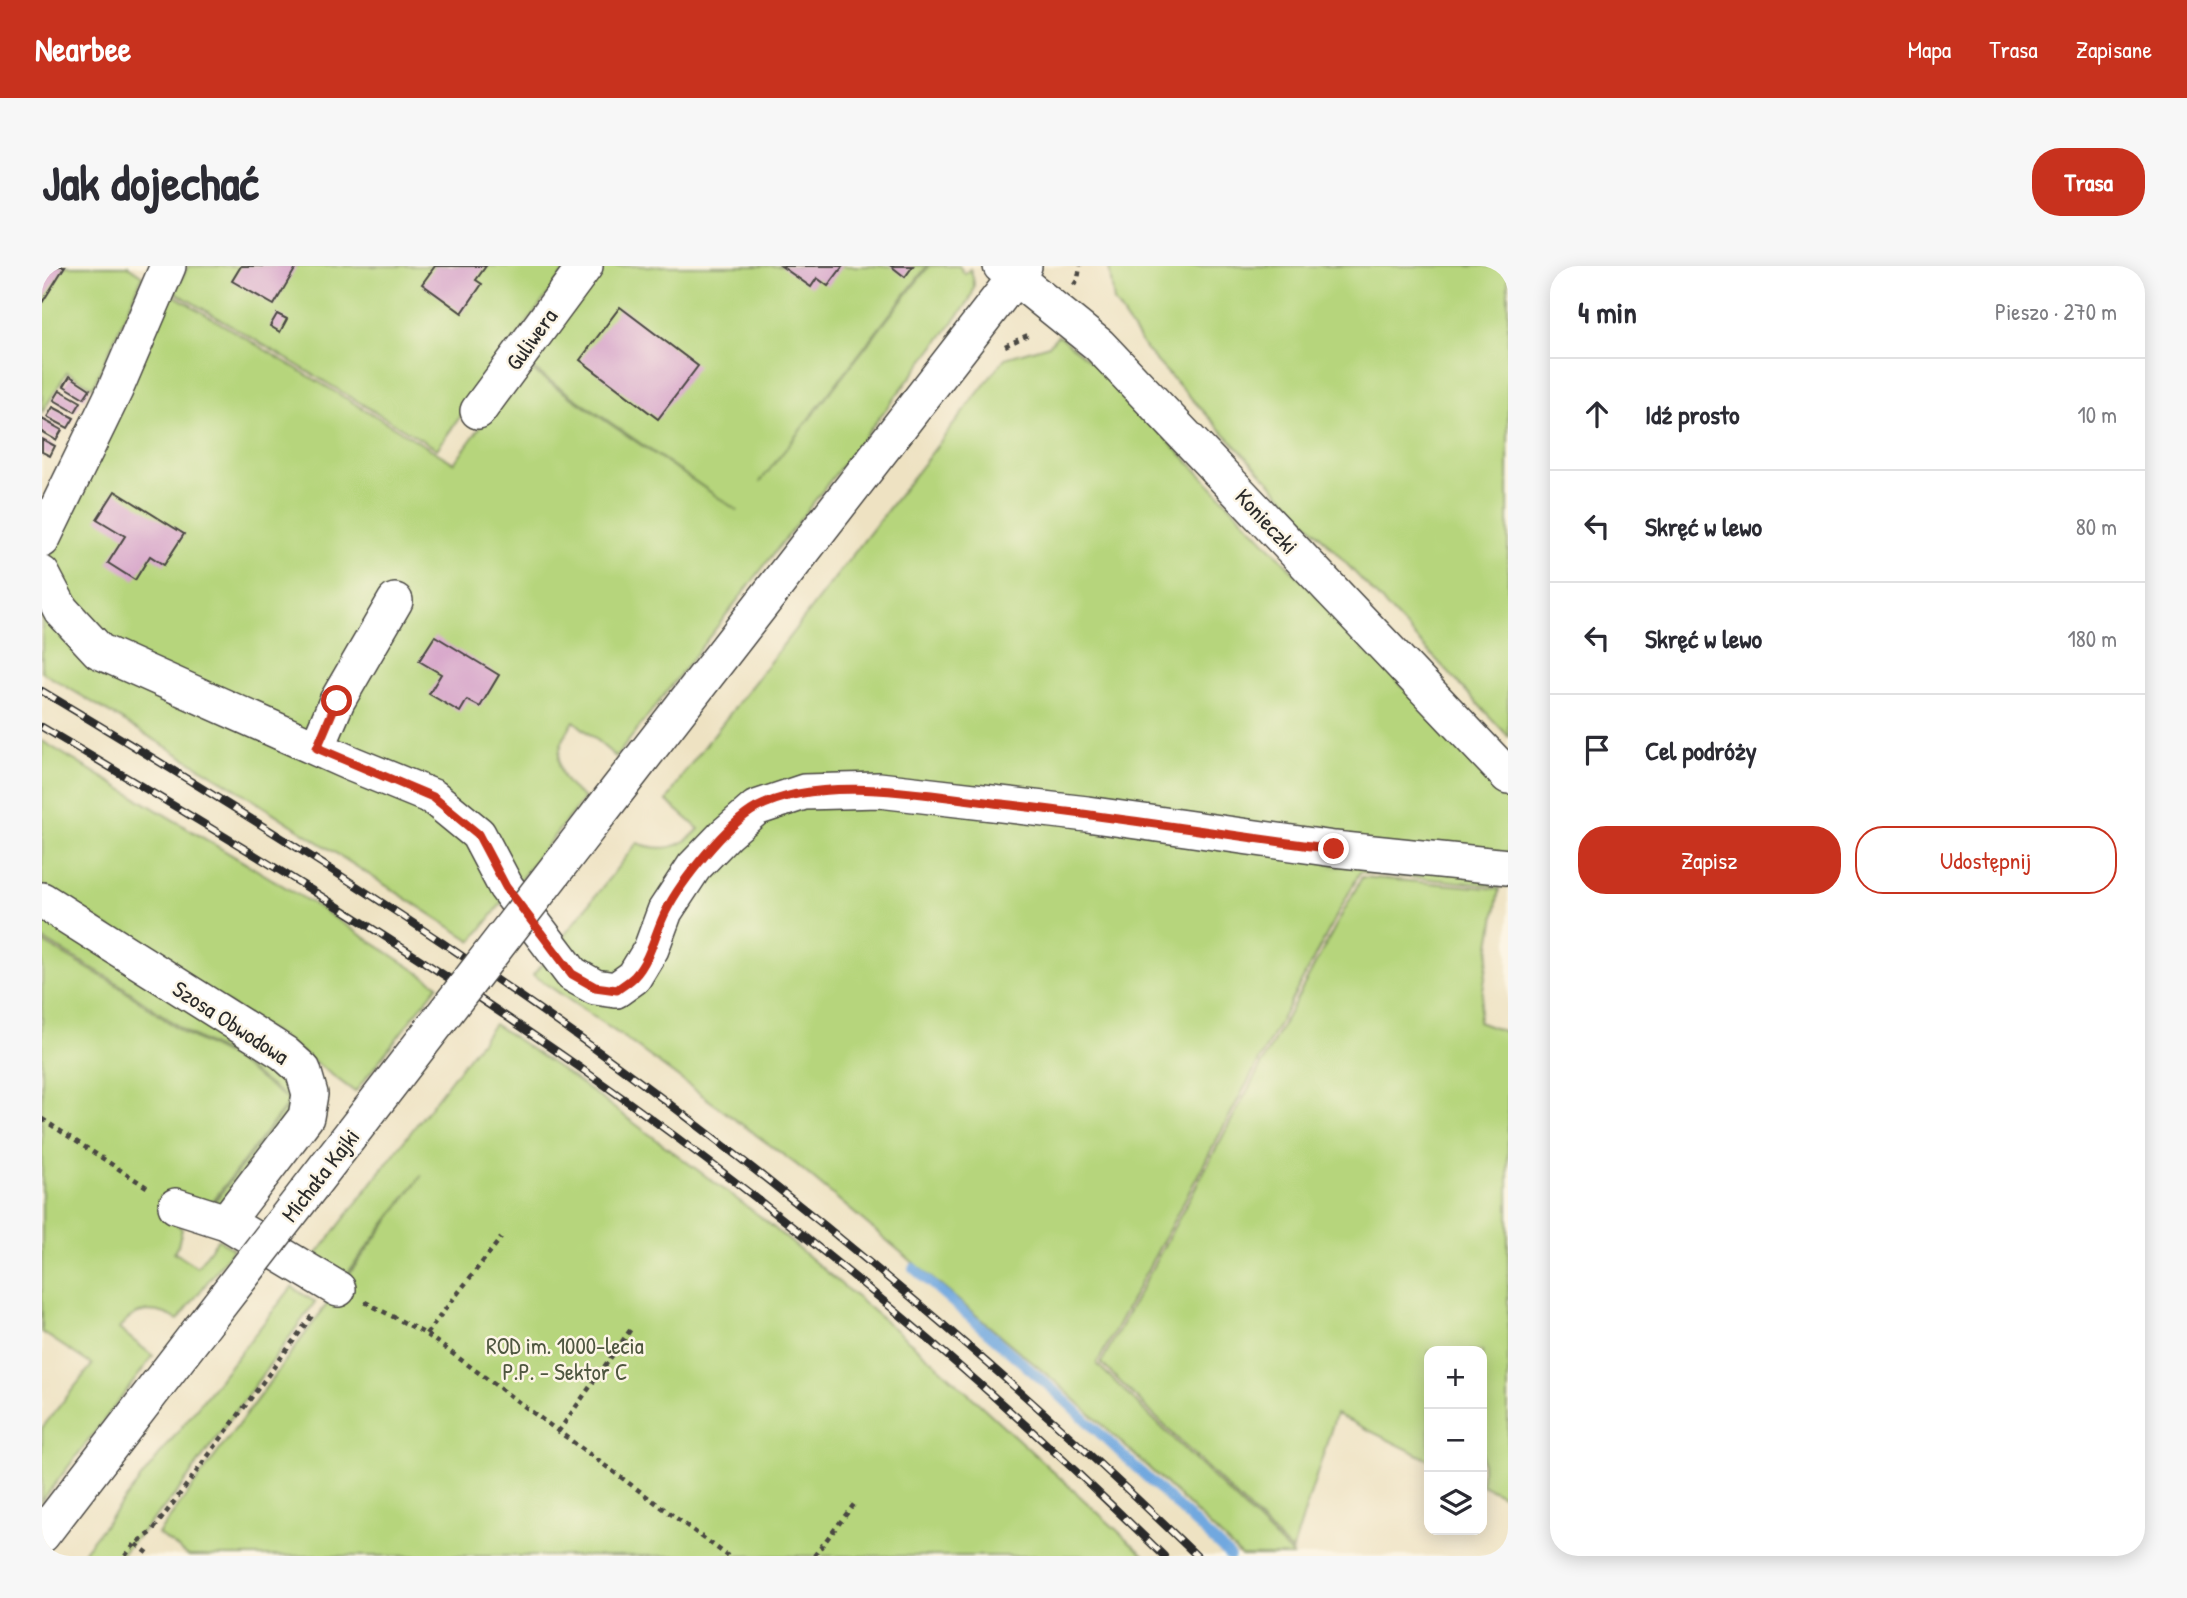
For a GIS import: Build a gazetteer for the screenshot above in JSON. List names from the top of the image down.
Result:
{
  "streets": {
    "street": [
      "Guliwera",
      "Konieczki",
      "Szosa Obwodowa",
      "Michała Kajki"
    ]
  },
  "crossings": [
    ["Konieczki", "Michała Kajki"]
  ],
  "parks": ["ROD im. 1000-lecia P.P. - Sektor C"],
  "page": {
    "header": "Nearbee",
    "nav": ["Mapa", "Trasa", "Zapisane"],
    "buttons": [
      "Trasa",
      ["Zapisz", "Udostępnij"]
    ],
    "title": "Jak dojechać",
    "heading": ["4 min", "Pieszo · 270 m"],
    "list": [
      ["Idź prosto", "10 m"],
      ["Skręć w lewo", "80 m"],
      ["Skręć w lewo", "180 m"],
      "Cel podróży"
    ],
    "map_buttons": ["+", "−"]
  }
}
